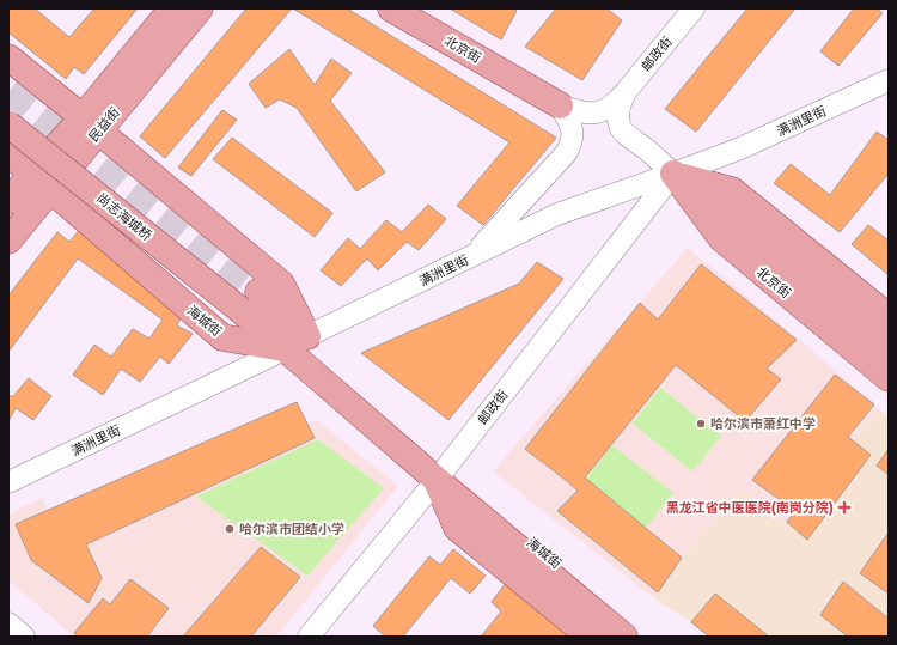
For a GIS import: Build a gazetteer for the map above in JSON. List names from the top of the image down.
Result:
{
  "streets": {
    "main road": [
      "北京街",
      "民益街",
      "尚志海城桥",
      "海城街"
    ],
    "street": ["邮政街", "满洲里街"]
  },
  "crossings": [
    ["北京街", "邮政街"],
    ["北京街", "满洲里街"],
    ["邮政街", "满洲里街"],
    ["邮政街", "海城街"],
    ["满洲里街", "海城街"],
    ["民益街", "海城街"]
  ],
  "places": {
    "other": ["哈尔滨市萧红中学", "哈尔滨市团结小学"],
    "health": ["黑龙江省中医医院(南岗分院)"]
  }
}
